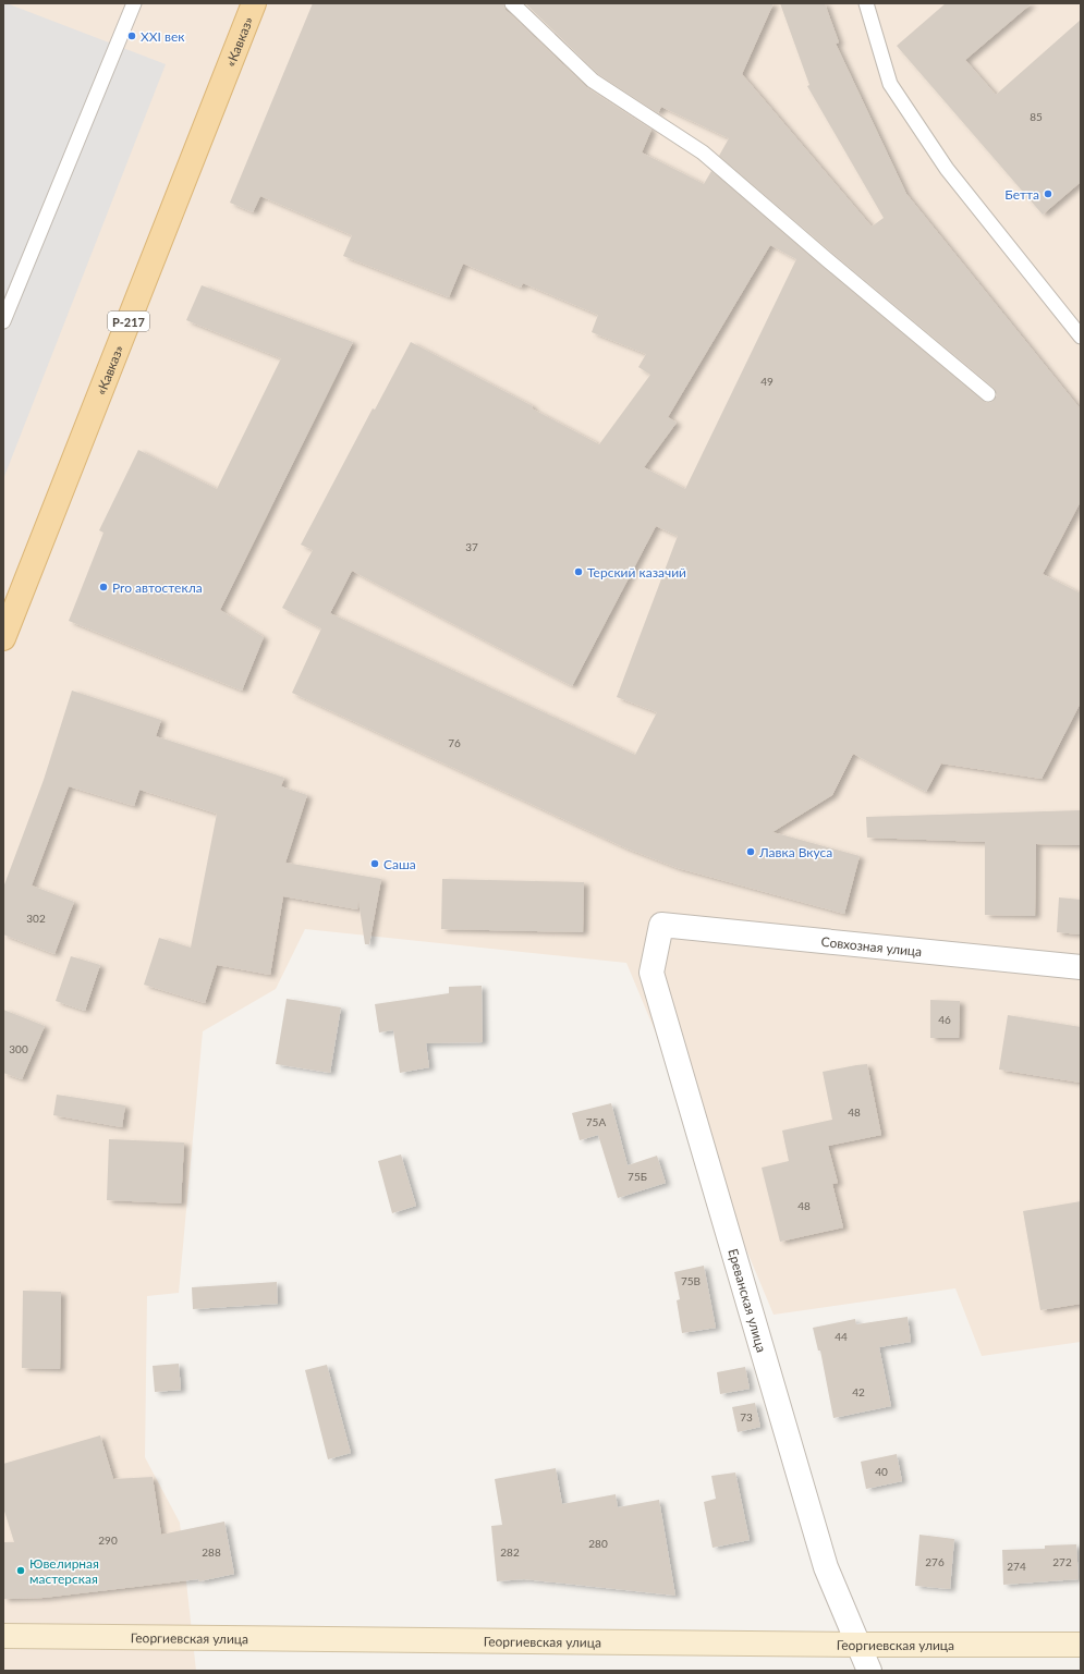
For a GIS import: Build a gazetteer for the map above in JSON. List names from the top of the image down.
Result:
{
  "streets": {
    "main road": ["«Кавказ»", "Р-217", "Георгиевская улица"],
    "street": ["Совхозная улица", "Ереванская улица"]
  },
  "crossings": [
    ["Совхозная улица", "Ереванская улица"],
    ["Ереванская улица", "Георгиевская улица"]
  ],
  "places": [
    "XXI век",
    "Бетта",
    "Терский казачий",
    "Pro автостекла",
    "Лавка Вкуса",
    "Саша",
    "Ювелирная мастерская"
  ],
  "house_numbers": [
    "85",
    "49",
    "37",
    "76",
    "302",
    "46",
    "300",
    "48",
    "75А",
    "75Б",
    "48",
    "75В",
    "44",
    "42",
    "73",
    "40",
    "290",
    "280",
    "288",
    "282",
    "276",
    "272",
    "274"
  ]
}
